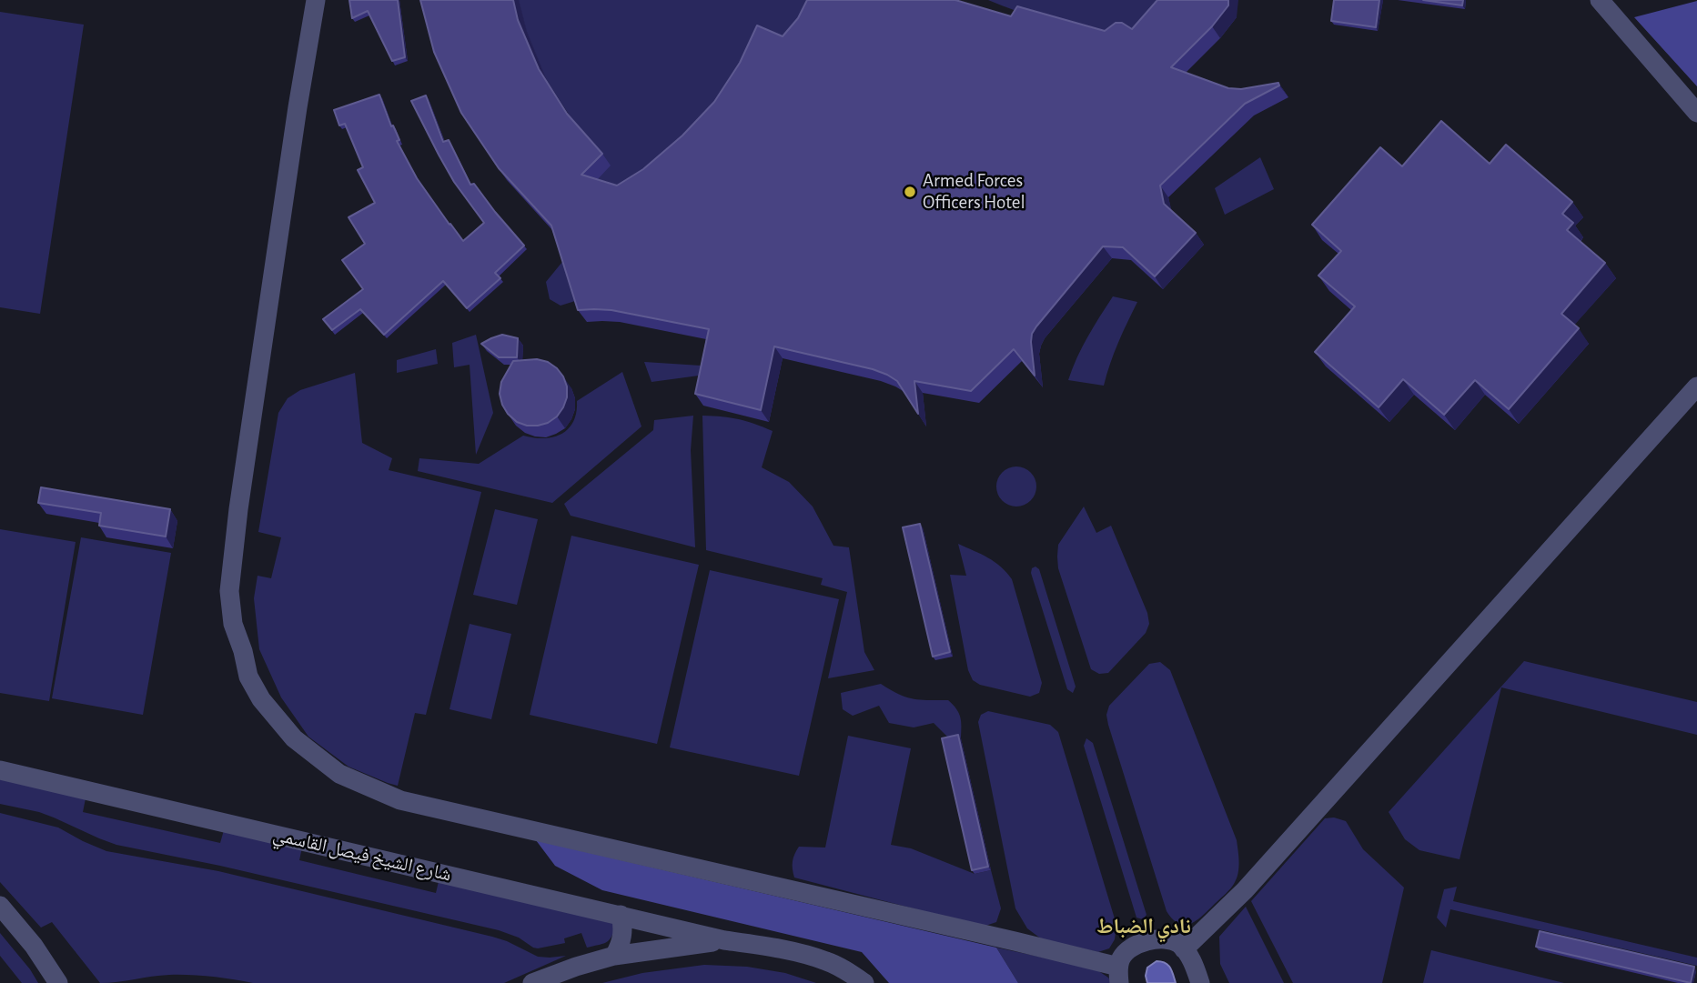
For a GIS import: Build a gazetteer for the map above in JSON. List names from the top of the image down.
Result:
{
  "streets": {
    "street": ["شارع الشيخ فيصل القاسمي"]
  },
  "districts": ["نادي الضباط"],
  "places": ["Armed Forces Officers Hotel"]
}
